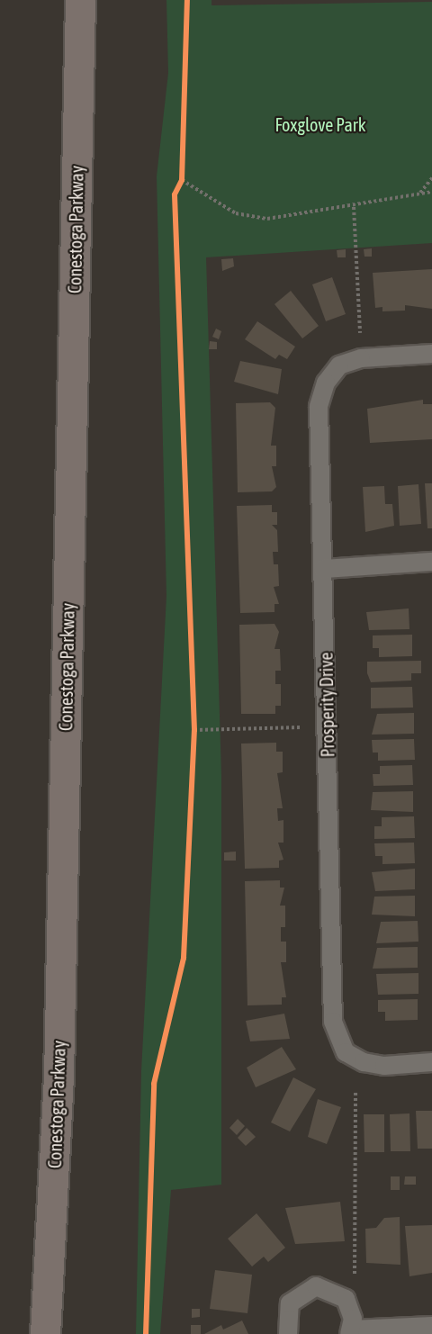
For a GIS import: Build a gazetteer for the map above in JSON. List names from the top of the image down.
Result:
{
  "streets": {
    "highway": ["Conestoga Parkway"],
    "street": ["Prosperity Drive"]
  },
  "parks": ["Foxglove Park"]
}
